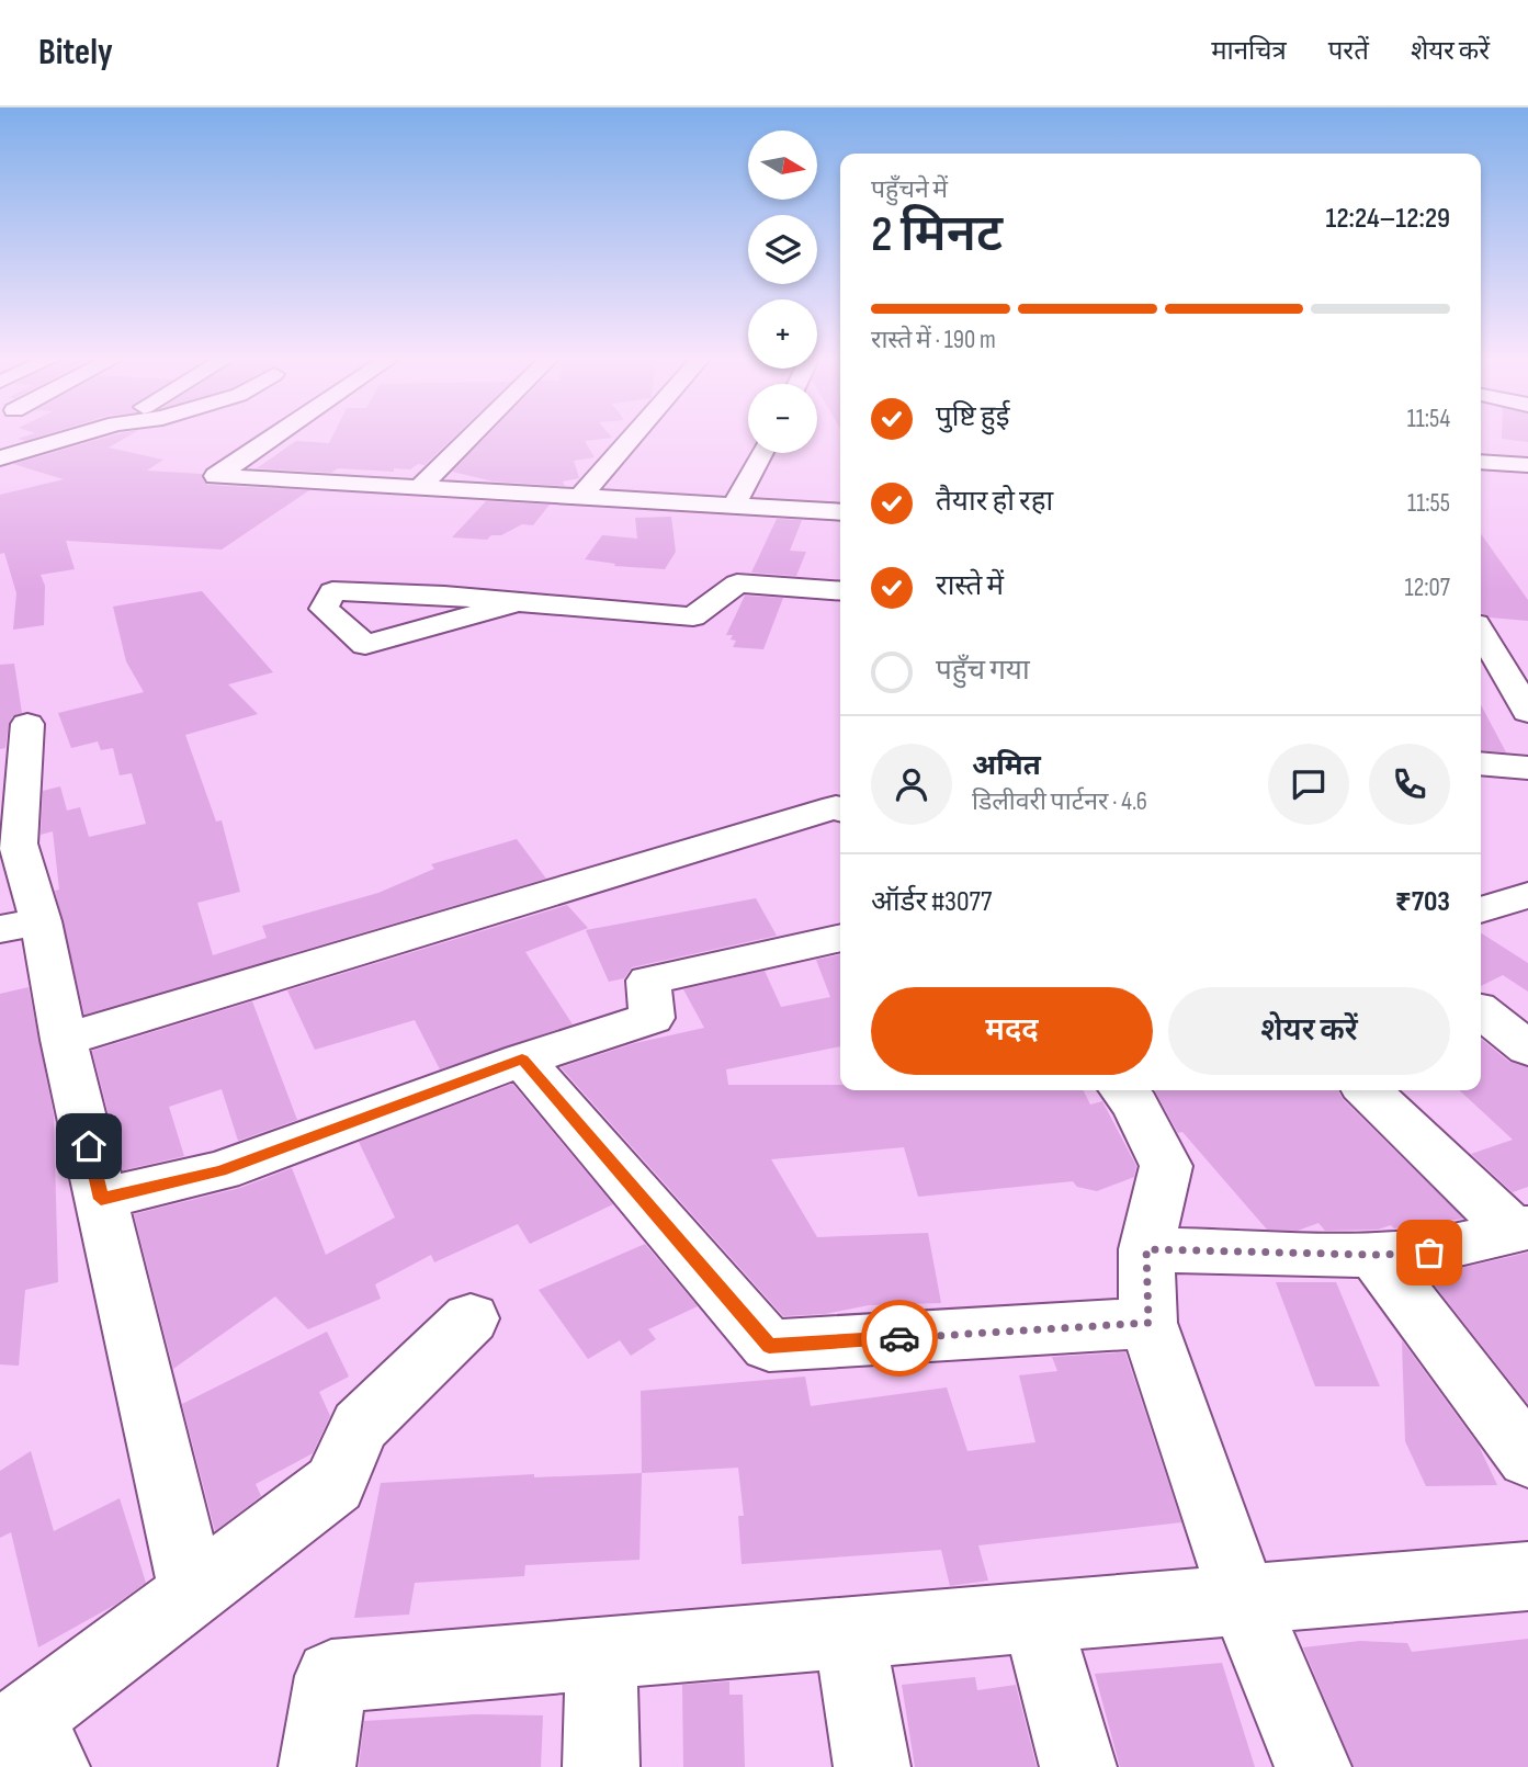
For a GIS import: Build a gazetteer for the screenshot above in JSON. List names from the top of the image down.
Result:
{
  "north": "right",
  "page": {
    "header": "Bitely",
    "nav": ["मानचित्र", "परतें", "शेयर करें"],
    "map_buttons": ["+", "−"],
    "heading": ["2 मिनट", "पहुँचने में", "12:24–12:29"],
    "panel": [
      "अमित",
      "डिलीवरी पार्टनर · 4.6",
      "ऑर्डर #3077",
      "₹703"
    ],
    "bar": "रास्ते में · 190 m",
    "list": [
      ["पुष्टि हुई", "11:54"],
      ["तैयार हो रहा", "11:55"],
      ["रास्ते में", "12:07"],
      "पहुँच गया"
    ],
    "buttons": ["मदद", "शेयर करें"]
  }
}
